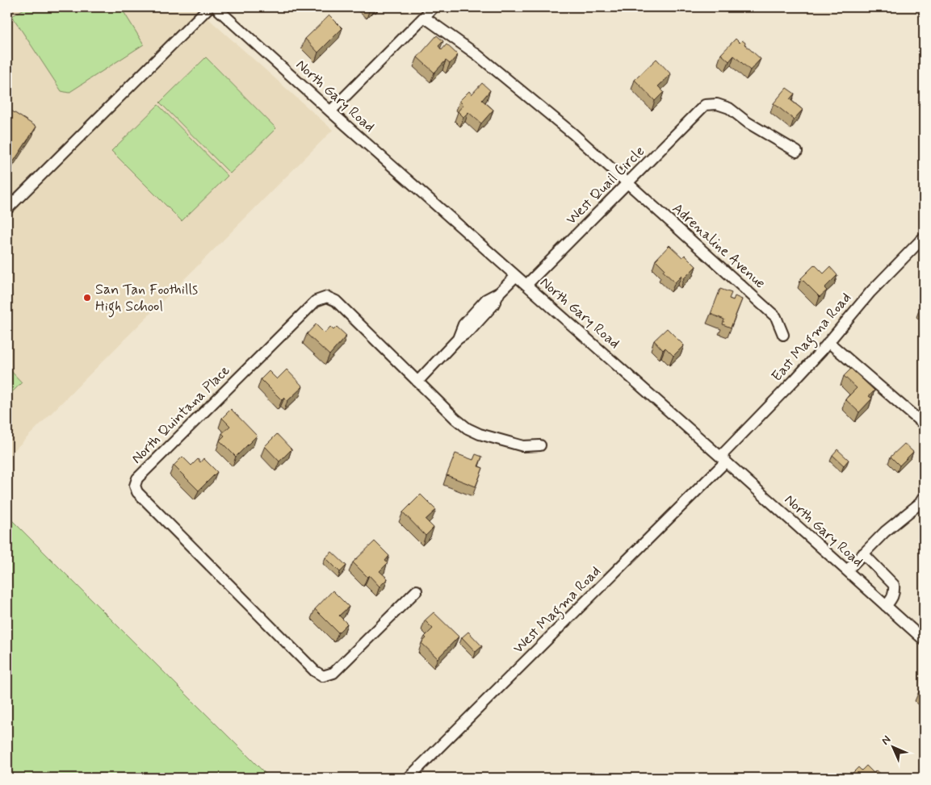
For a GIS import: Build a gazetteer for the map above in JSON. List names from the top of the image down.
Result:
{
  "streets": {
    "street": [
      "North Gary Road",
      "West Quail Circle",
      "Adrenaline Avenue",
      "East Magma Road",
      "North Quintana Place",
      "West Magma Road"
    ]
  },
  "crossings": [
    ["North Gary Road", "West Quail Circle"],
    ["North Gary Road", "East Magma Road"],
    ["North Gary Road", "West Magma Road"],
    ["West Quail Circle", "Adrenaline Avenue"],
    ["East Magma Road", "West Magma Road"]
  ],
  "places": ["San Tan Foothills High School"],
  "north": "top left"
}
